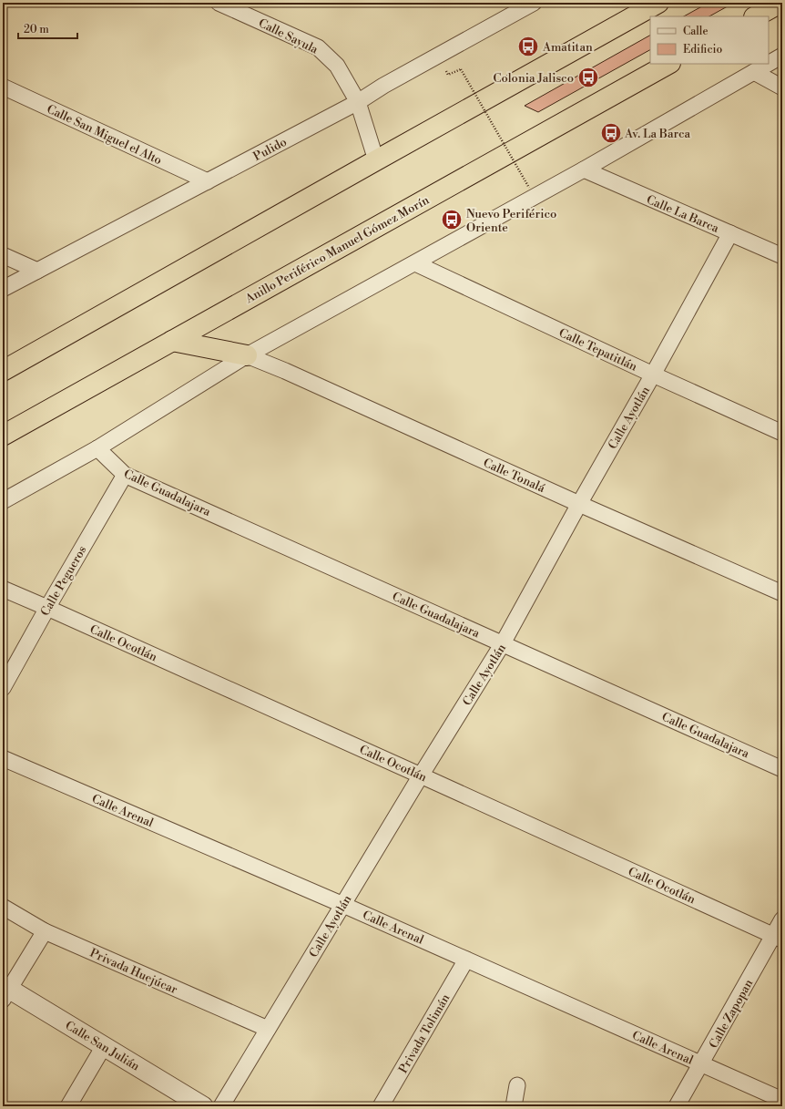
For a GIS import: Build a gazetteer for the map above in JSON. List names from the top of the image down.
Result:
{
  "streets": {
    "highway": ["Anillo Periférico Manuel Gómez Morín"],
    "street": [
      "Calle Sayula",
      "Calle San Miguel el Alto",
      "Pulido",
      "Calle La Barca",
      "Calle Tepatitlán",
      "Calle Ayotlán",
      "Calle Tonalá",
      "Calle Guadalajara",
      "Calle Pegueros",
      "Calle Ocotlán",
      "Calle Arenal",
      "Privada Huejúcar",
      "Calle Zapopan",
      "Privada Tolimán",
      "Calle San Julián"
    ]
  },
  "crossings": [
    ["Calle Sayula", "Pulido"],
    ["Calle San Miguel el Alto", "Pulido"],
    ["Calle La Barca", "Calle Ayotlán"],
    ["Calle Tepatitlán", "Calle Ayotlán"],
    ["Calle Ayotlán", "Calle Tonalá"],
    ["Calle Ayotlán", "Calle Guadalajara"],
    ["Calle Ayotlán", "Calle Ocotlán"],
    ["Calle Ayotlán", "Calle Arenal"],
    ["Calle Ayotlán", "Privada Huejúcar"],
    ["Calle Guadalajara", "Calle Pegueros"],
    ["Calle Pegueros", "Calle Ocotlán"],
    ["Calle Ocotlán", "Calle Zapopan"],
    ["Calle Arenal", "Calle Zapopan"],
    ["Calle Arenal", "Privada Tolimán"]
  ],
  "places": {
    "bus stop": [
      "Amatitan",
      "Colonia Jalisco",
      "Av. La Barca",
      "Nuevo Periférico Oriente"
    ]
  },
  "legend": ["Calle", "Edificio"],
  "scale_bar": "20 m"
}
